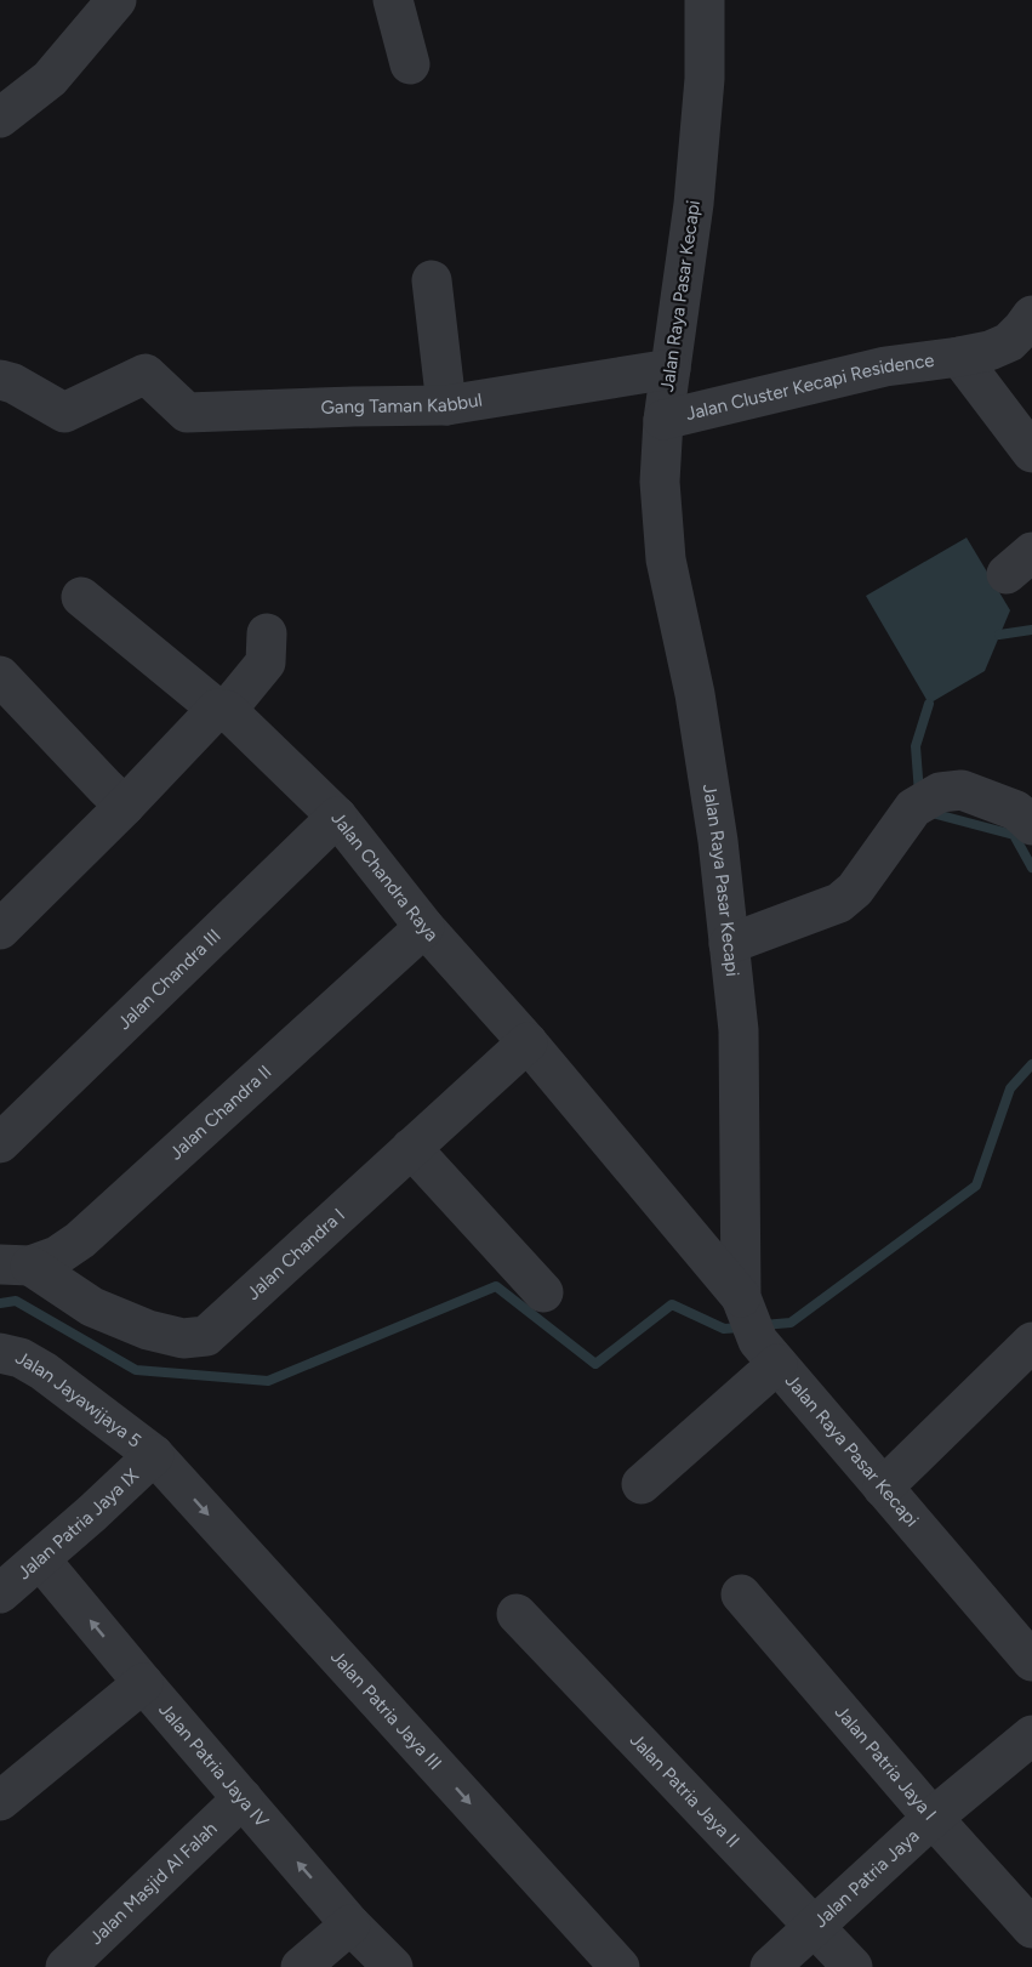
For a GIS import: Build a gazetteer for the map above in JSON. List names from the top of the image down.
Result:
{
  "streets": {
    "street": [
      "Jalan Raya Pasar Kecapi",
      "Jalan Cluster Kecapi Residence",
      "Gang Taman Kabbul",
      "Jalan Chandra Raya",
      "Jalan Chandra III",
      "Jalan Chandra II",
      "Jalan Chandra I",
      "Jalan Jayawijaya 5",
      "Jalan Patria Jaya IX",
      "Jalan Patria Jaya III",
      "Jalan Patria Jaya I",
      "Jalan Patria Jaya IV",
      "Jalan Patria Jaya II",
      "Jalan Patria Jaya",
      "Jalan Masjid Al Falah"
    ]
  },
  "crossings": [
    ["Jalan Raya Pasar Kecapi", "Jalan Cluster Kecapi Residence"],
    ["Jalan Raya Pasar Kecapi", "Gang Taman Kabbul"],
    ["Jalan Raya Pasar Kecapi", "Jalan Chandra Raya"],
    ["Jalan Chandra Raya", "Jalan Chandra III"],
    ["Jalan Chandra Raya", "Jalan Chandra II"],
    ["Jalan Chandra Raya", "Jalan Chandra I"],
    ["Jalan Chandra II", "Jalan Chandra I"],
    ["Jalan Jayawijaya 5", "Jalan Patria Jaya IX"],
    ["Jalan Jayawijaya 5", "Jalan Patria Jaya III"],
    ["Jalan Patria Jaya IX", "Jalan Patria Jaya III"],
    ["Jalan Patria Jaya IX", "Jalan Patria Jaya IV"],
    ["Jalan Patria Jaya I", "Jalan Patria Jaya"],
    ["Jalan Patria Jaya IV", "Jalan Masjid Al Falah"],
    ["Jalan Patria Jaya II", "Jalan Patria Jaya"]
  ],
  "one_way": ["Jalan Patria Jaya III", "Jalan Patria Jaya IV"]
}
